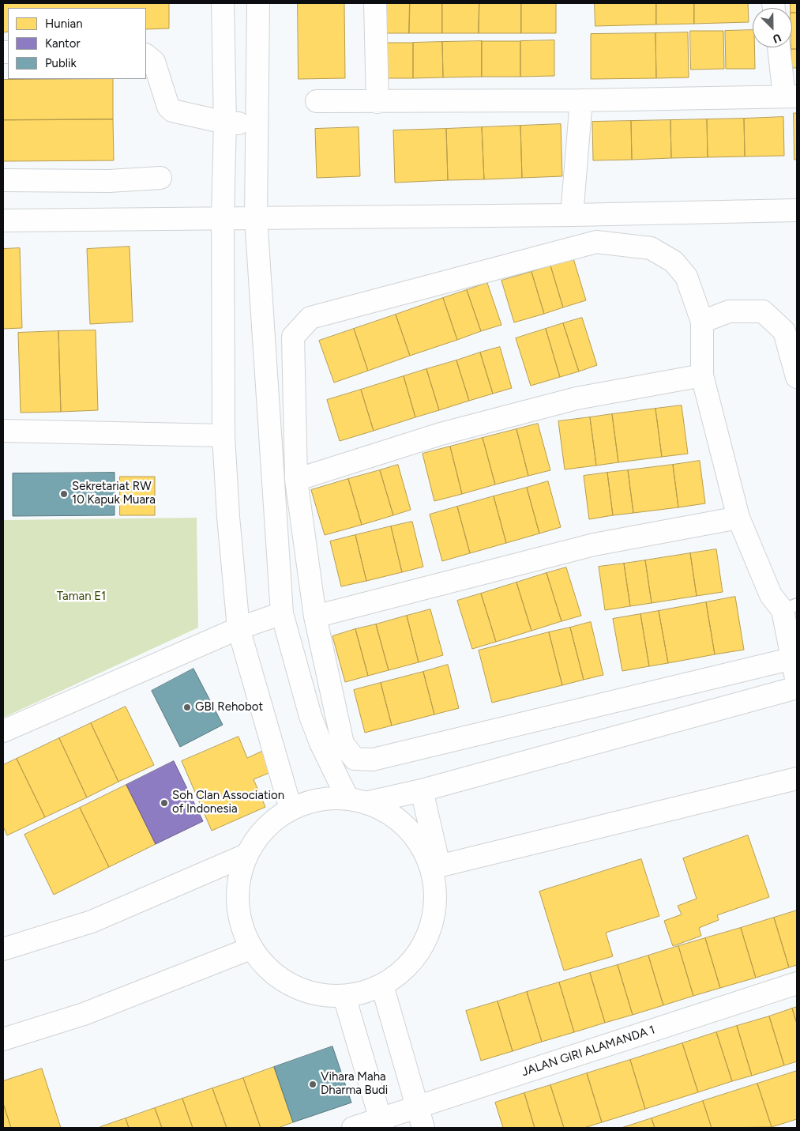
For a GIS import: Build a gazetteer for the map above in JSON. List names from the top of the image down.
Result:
{
  "streets": {
    "street": ["JALAN GIRI ALAMANDA 1"]
  },
  "parks": ["Taman E1"],
  "places": [
    "Sekretariat RW 10 Kapuk Muara",
    "GBI Rehobot",
    "Soh Clan Association of Indonesia",
    "Vihara Maha Dharma Budi"
  ],
  "legend": ["Hunian", "Kantor", "Publik"],
  "north": "bottom right"
}
